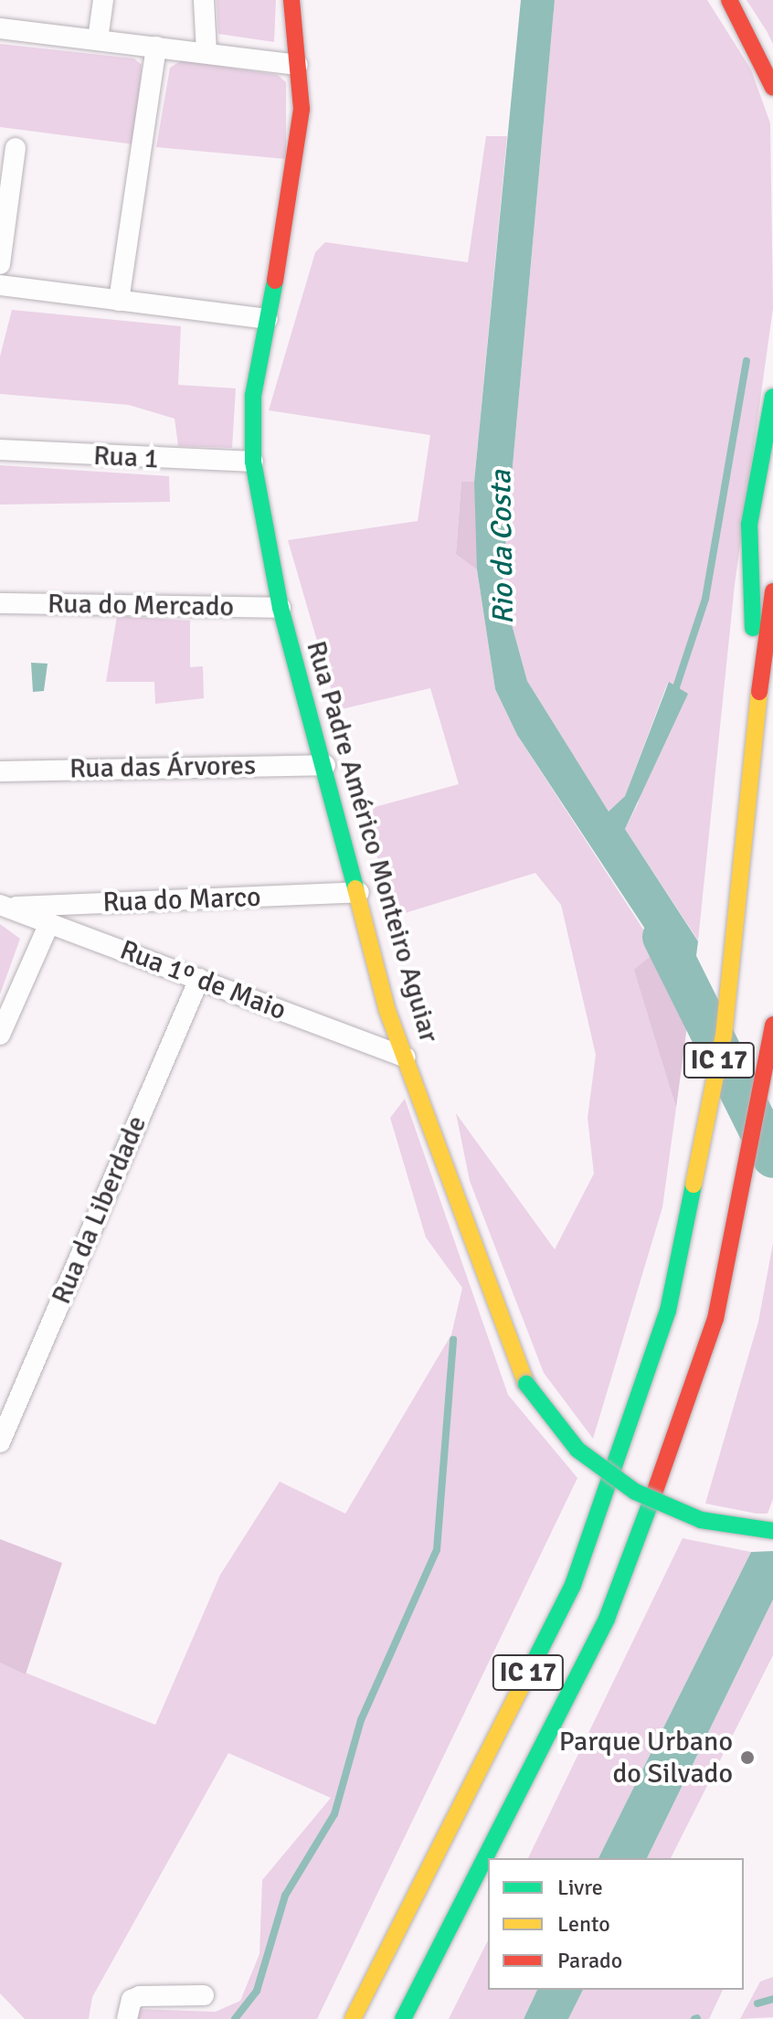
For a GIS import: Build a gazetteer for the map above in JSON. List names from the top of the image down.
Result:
{
  "streets": {
    "main road": ["Rua Padre Américo Monteiro Aguiar", "IC 17"],
    "street": [
      "Rua 1",
      "Rua do Mercado",
      "Rua das Árvores",
      "Rua do Marco",
      "Rua 1º de Maio",
      "Rua da Liberdade"
    ]
  },
  "crossings": [
    ["Rua 1", "Rua Padre Américo Monteiro Aguiar"],
    ["Rua do Mercado", "Rua Padre Américo Monteiro Aguiar"],
    ["Rua das Árvores", "Rua Padre Américo Monteiro Aguiar"],
    ["Rua Padre Américo Monteiro Aguiar", "Rua do Marco"],
    ["Rua Padre Américo Monteiro Aguiar", "Rua 1º de Maio"],
    ["Rua do Marco", "Rua 1º de Maio"],
    ["Rua 1º de Maio", "Rua da Liberdade"]
  ],
  "water": ["Rio da Costa"],
  "places": ["Parque Urbano do Silvado"],
  "legend": ["Livre", "Lento", "Parado"]
}
